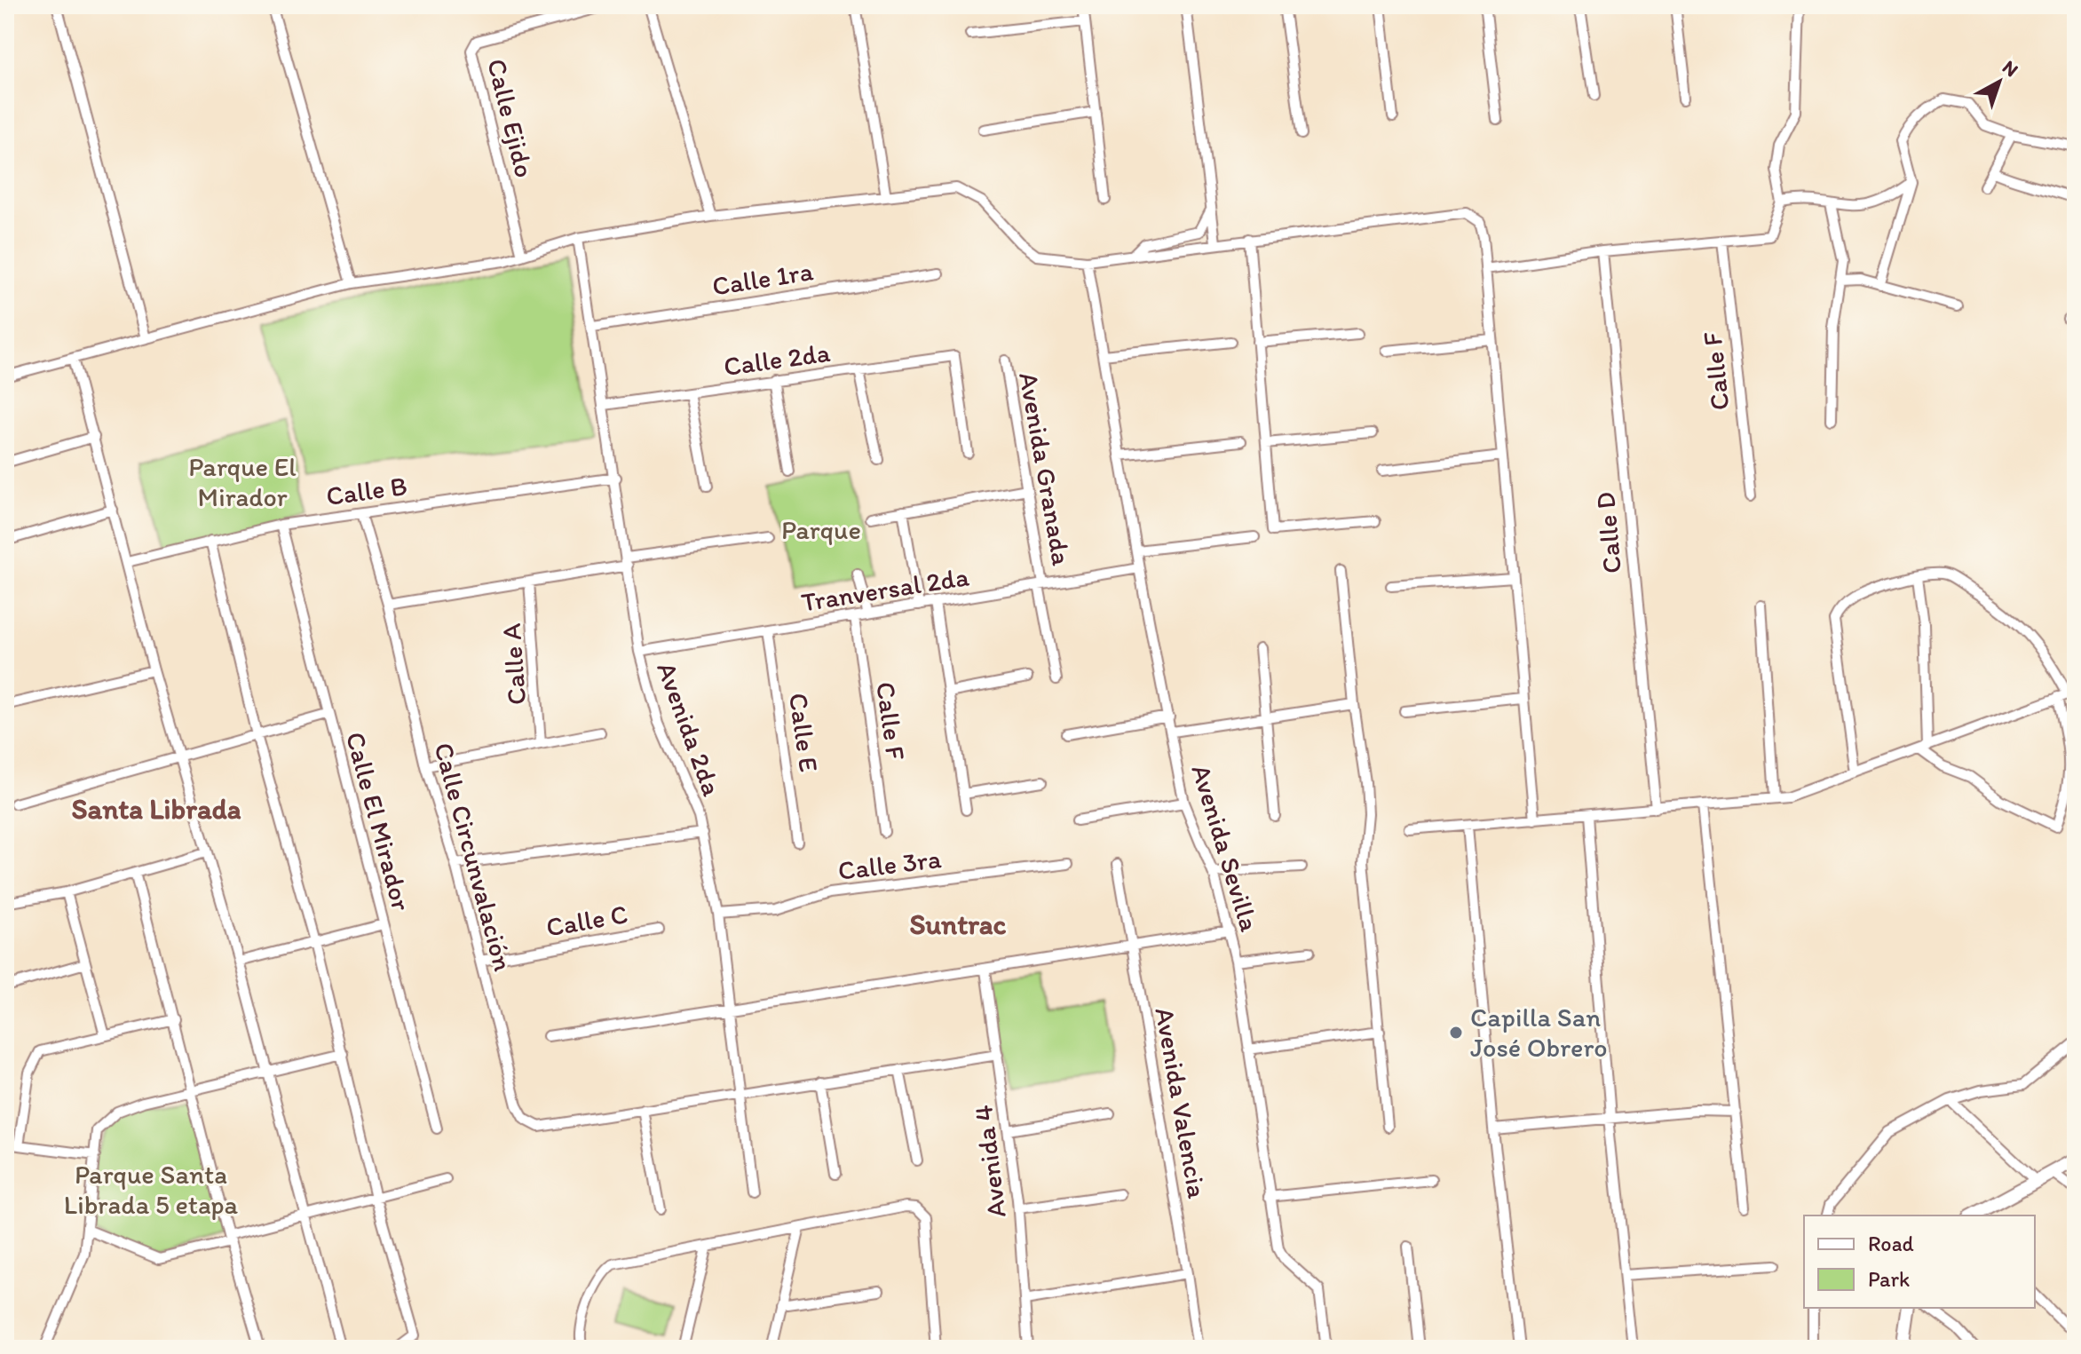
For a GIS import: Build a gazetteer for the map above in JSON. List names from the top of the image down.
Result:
{
  "streets": {
    "street": [
      "Calle Ejido",
      "Calle 1ra",
      "Calle 2da",
      "Calle F",
      "Avenida Granada",
      "Calle B",
      "Calle D",
      "Tranversal 2da",
      "Calle A",
      "Avenida 2da",
      "Calle E",
      "Calle El Mirador",
      "Avenida Sevilla",
      "Calle Circunvalación",
      "Calle 3ra",
      "Calle C",
      "Avenida Valencia",
      "Avenida 4"
    ]
  },
  "crossings": [
    ["Calle 1ra", "Avenida 2da"],
    ["Calle 2da", "Avenida 2da"],
    ["Calle F", "Tranversal 2da"],
    ["Avenida Granada", "Tranversal 2da"],
    ["Calle B", "Avenida 2da"],
    ["Calle B", "Calle El Mirador"],
    ["Calle B", "Calle Circunvalación"],
    ["Tranversal 2da", "Avenida 2da"],
    ["Tranversal 2da", "Calle E"],
    ["Tranversal 2da", "Avenida Sevilla"],
    ["Avenida 2da", "Calle 3ra"],
    ["Calle Circunvalación", "Calle C"]
  ],
  "districts": ["Santa Librada", "Suntrac"],
  "parks": ["Parque El Mirador", "Parque", "Parque Santa Librada 5 etapa"],
  "places": ["Capilla San José Obrero"],
  "legend": ["Road", "Park"],
  "north": "top right"
}
